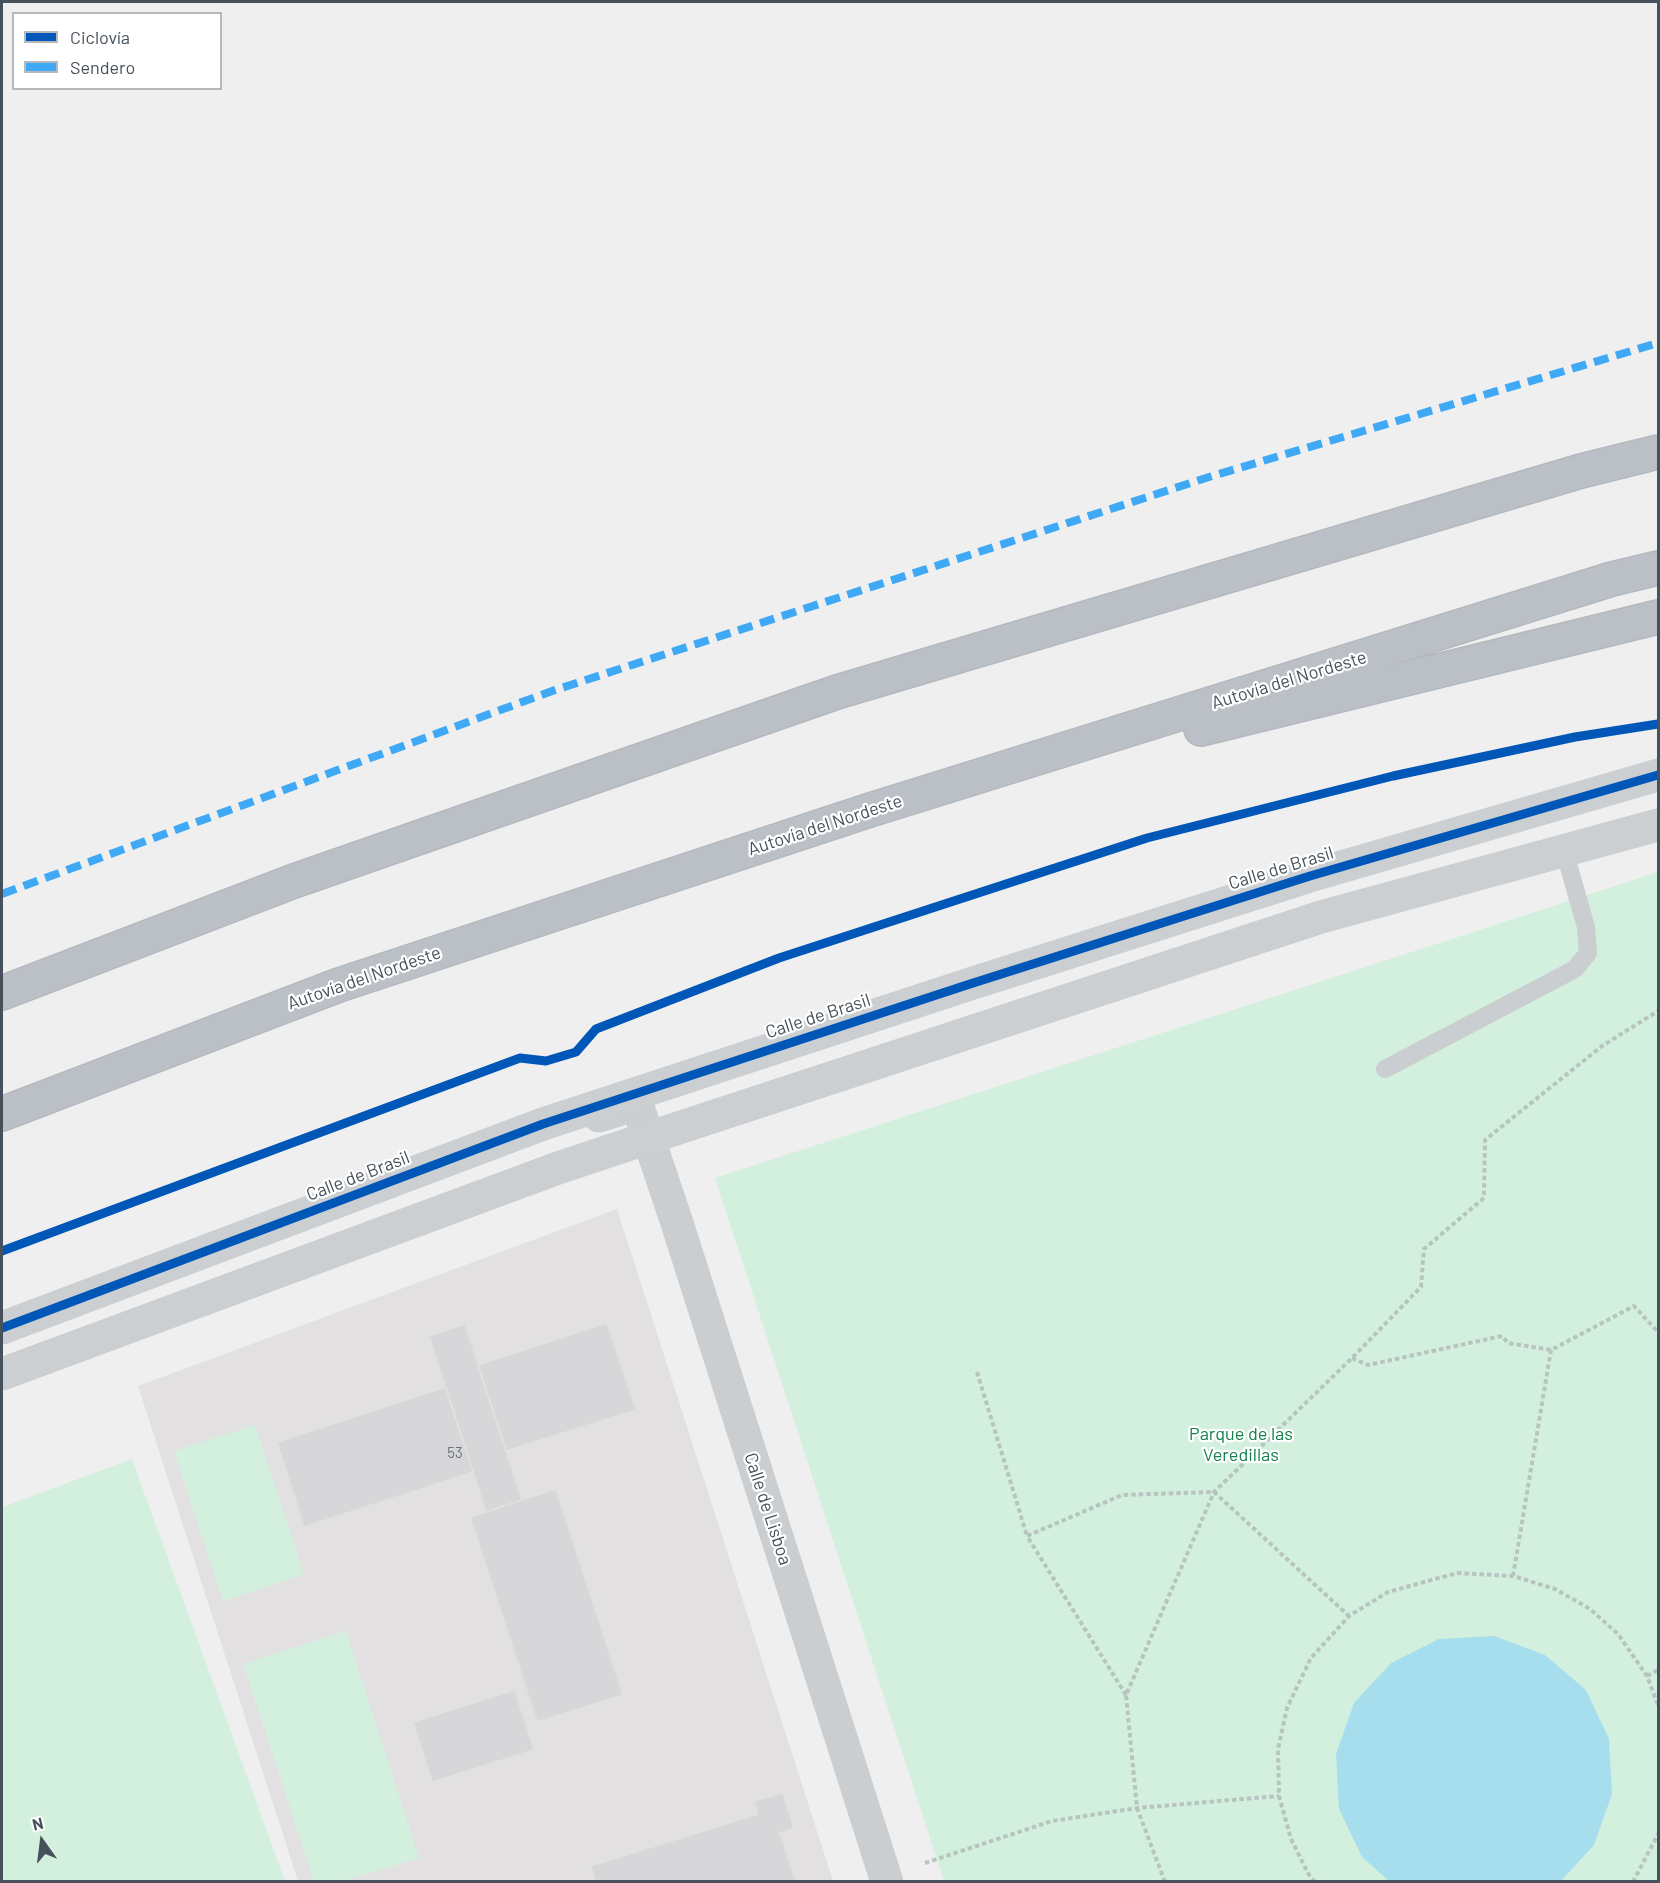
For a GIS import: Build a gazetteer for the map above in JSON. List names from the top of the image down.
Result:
{
  "streets": {
    "highway": ["Autovía del Nordeste"],
    "street": ["Calle de Brasil", "Calle de Lisboa"]
  },
  "crossings": [
    ["Calle de Brasil", "Calle de Lisboa"]
  ],
  "parks": ["Parque de las Veredillas"],
  "house_numbers": ["53"],
  "legend": ["Ciclovía", "Sendero"],
  "north": "top"
}
